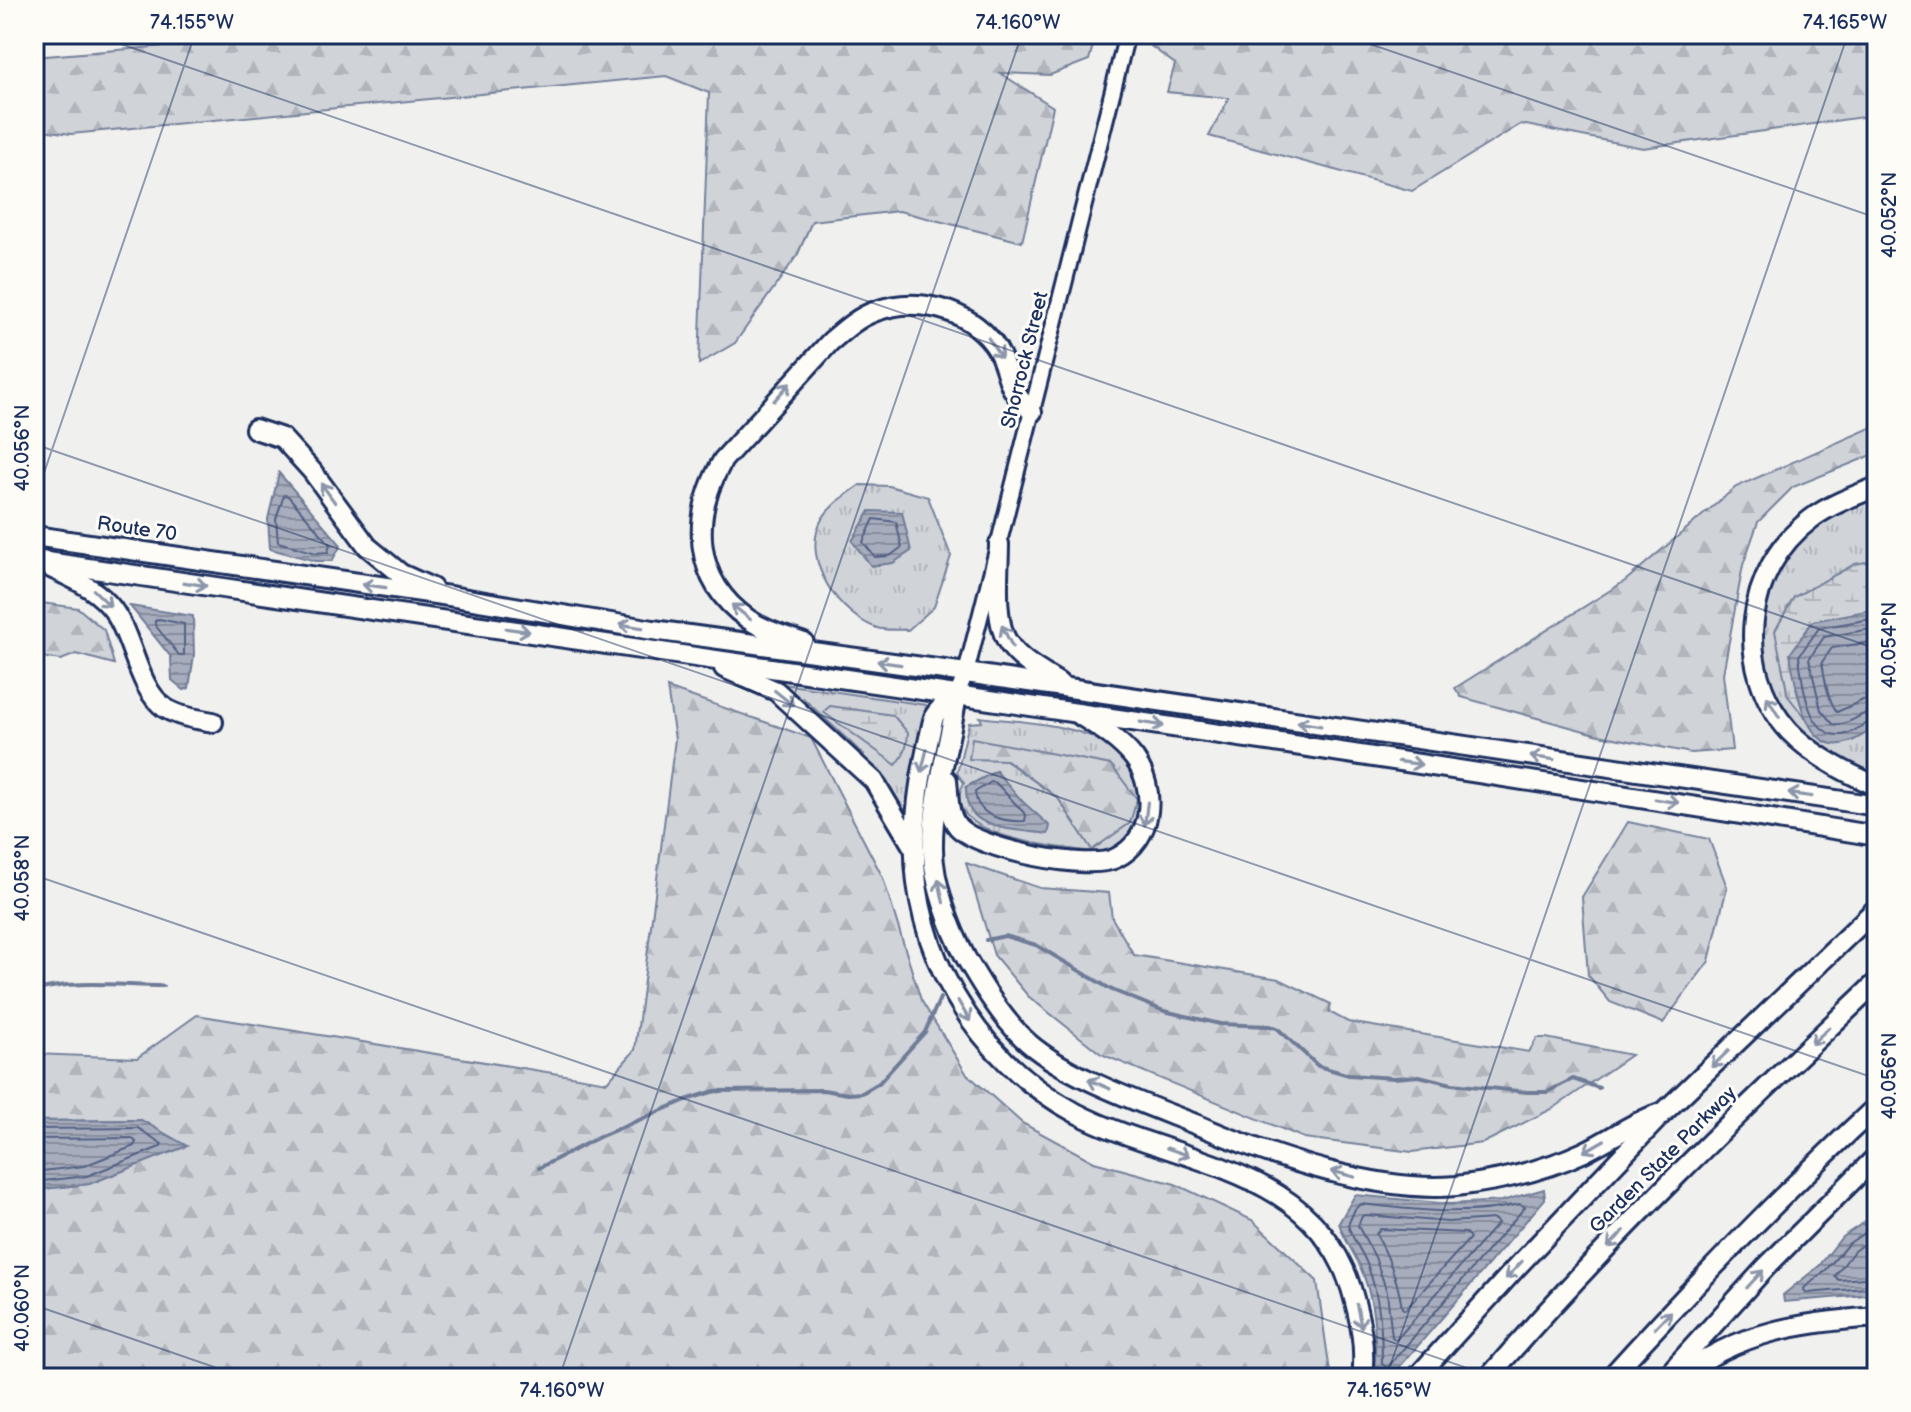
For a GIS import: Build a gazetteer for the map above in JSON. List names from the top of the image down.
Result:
{
  "streets": {
    "highway": ["Route 70", "Garden State Parkway"],
    "main road": ["Shorrock Street"]
  },
  "coordinates": [
    "74.155°W",
    "74.160°W",
    "74.165°W",
    "40.052°N",
    "40.056°N",
    "40.054°N",
    "40.058°N",
    "40.060°N"
  ]
}
